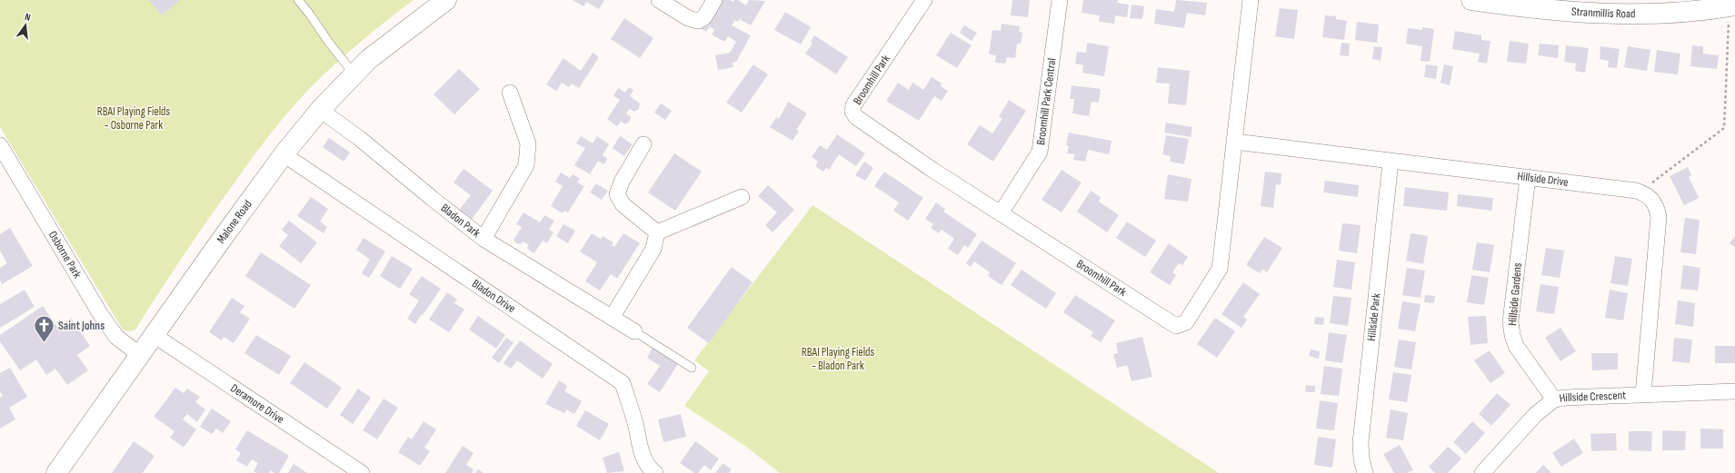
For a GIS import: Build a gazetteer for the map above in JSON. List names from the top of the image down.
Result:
{
  "streets": {
    "main road": ["Stranmillis Road", "Malone Road"],
    "street": [
      "Broomhill Park",
      "Broomhill Park Central",
      "Hillside Drive",
      "Bladon Park",
      "Osborne Park",
      "Hillside Gardens",
      "Bladon Drive",
      "Hillside Park",
      "Hillside Crescent",
      "Deramore Drive"
    ]
  },
  "crossings": [
    ["Broomhill Park", "Broomhill Park Central"],
    ["Broomhill Park", "Hillside Drive"],
    ["Hillside Drive", "Hillside Gardens"],
    ["Hillside Drive", "Hillside Park"],
    ["Bladon Park", "Malone Road"],
    ["Malone Road", "Osborne Park"],
    ["Malone Road", "Bladon Drive"],
    ["Malone Road", "Deramore Drive"],
    ["Hillside Gardens", "Hillside Crescent"]
  ],
  "parks": ["RBAI Playing Fields - Osborne Park", "RBAI Playing Fields - Bladon Park"],
  "places": {
    "church": ["Saint Johns"]
  },
  "north": "top"
}
